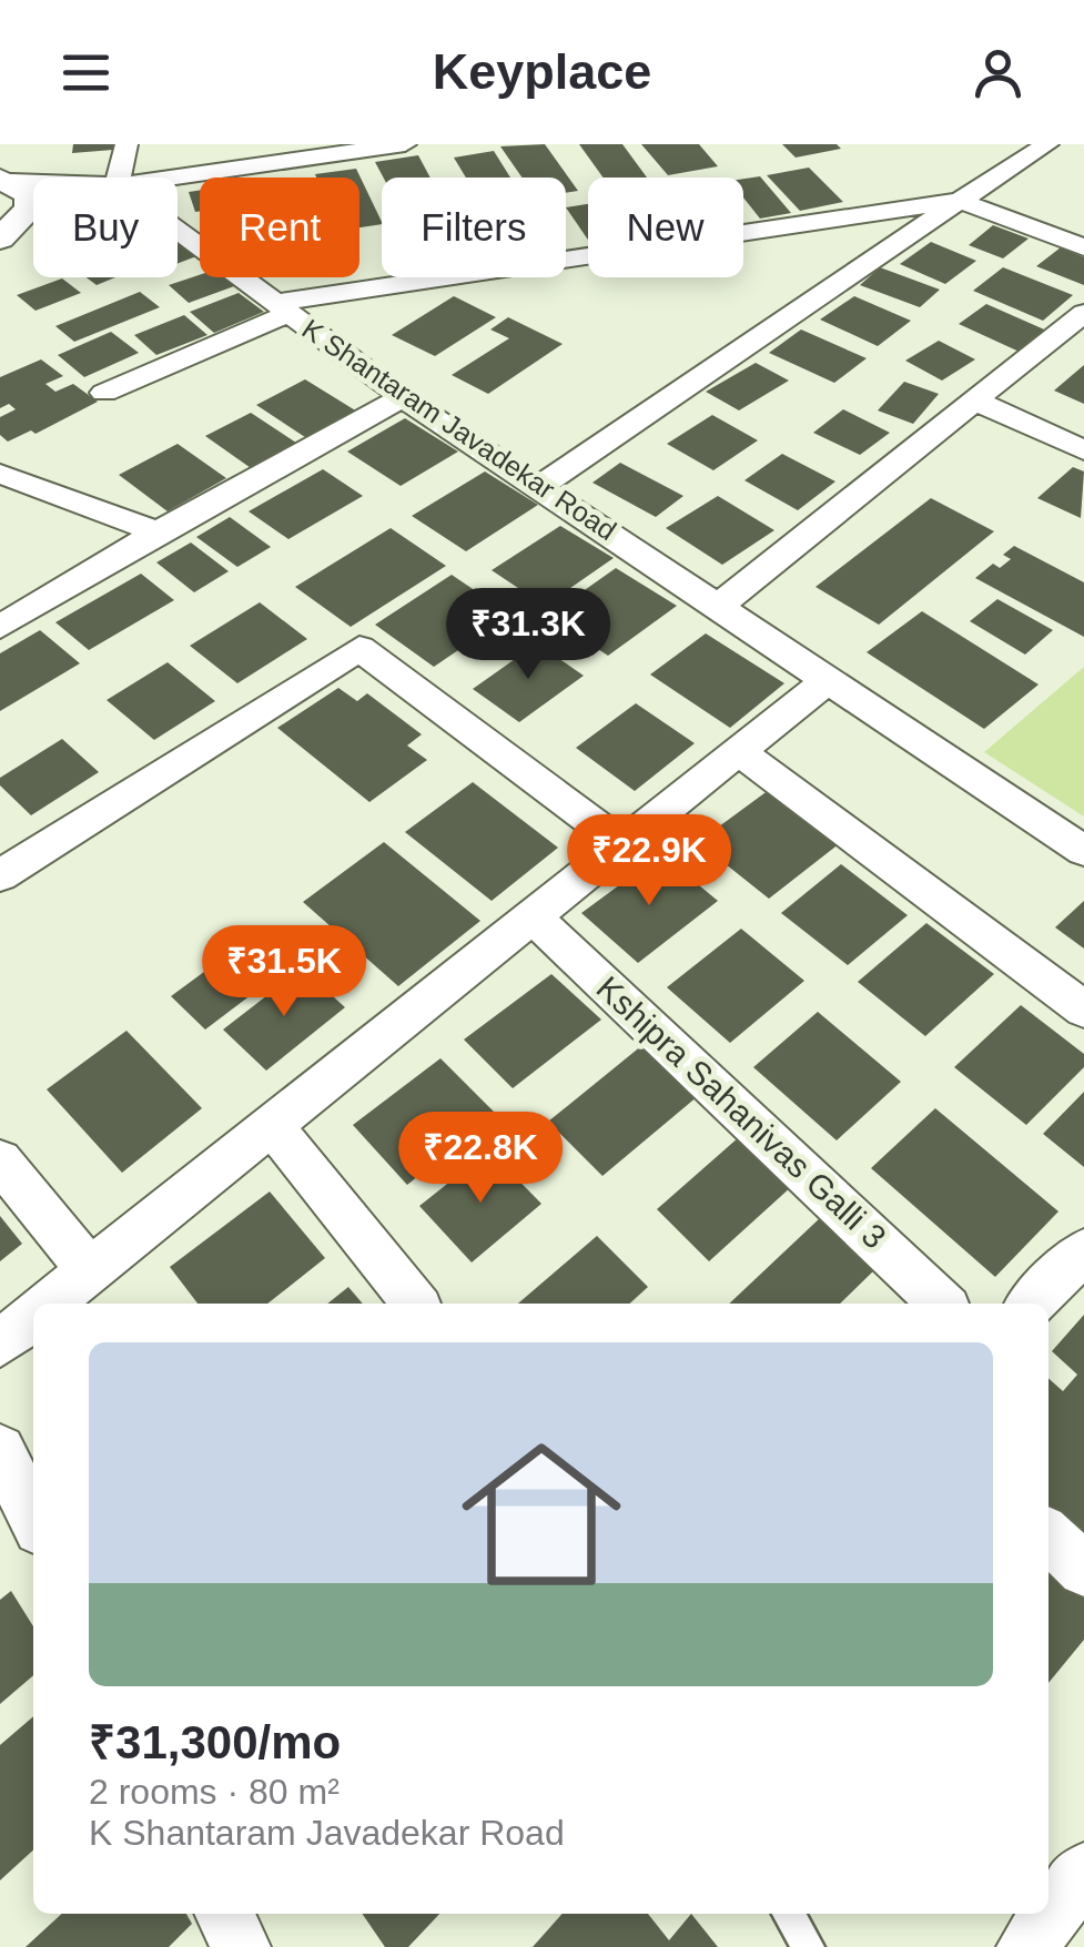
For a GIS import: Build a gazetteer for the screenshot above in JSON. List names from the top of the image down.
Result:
{
  "streets": {
    "street": ["K Shantaram Javadekar Road", "Kshipra Sahanivas Galli 3"]
  },
  "page": {
    "header": "Keyplace",
    "chip": [
      "Buy",
      "Rent",
      "Filters",
      "New"
    ],
    "price": [
      "₹31.3K",
      "₹22.9K",
      "₹31.5K",
      "₹22.8K"
    ],
    "list": [
      {
        "name": "₹31,300/mo",
        "note": "2 rooms · 80 m² · K Shantaram Javadekar Road"
      }
    ]
  }
}
